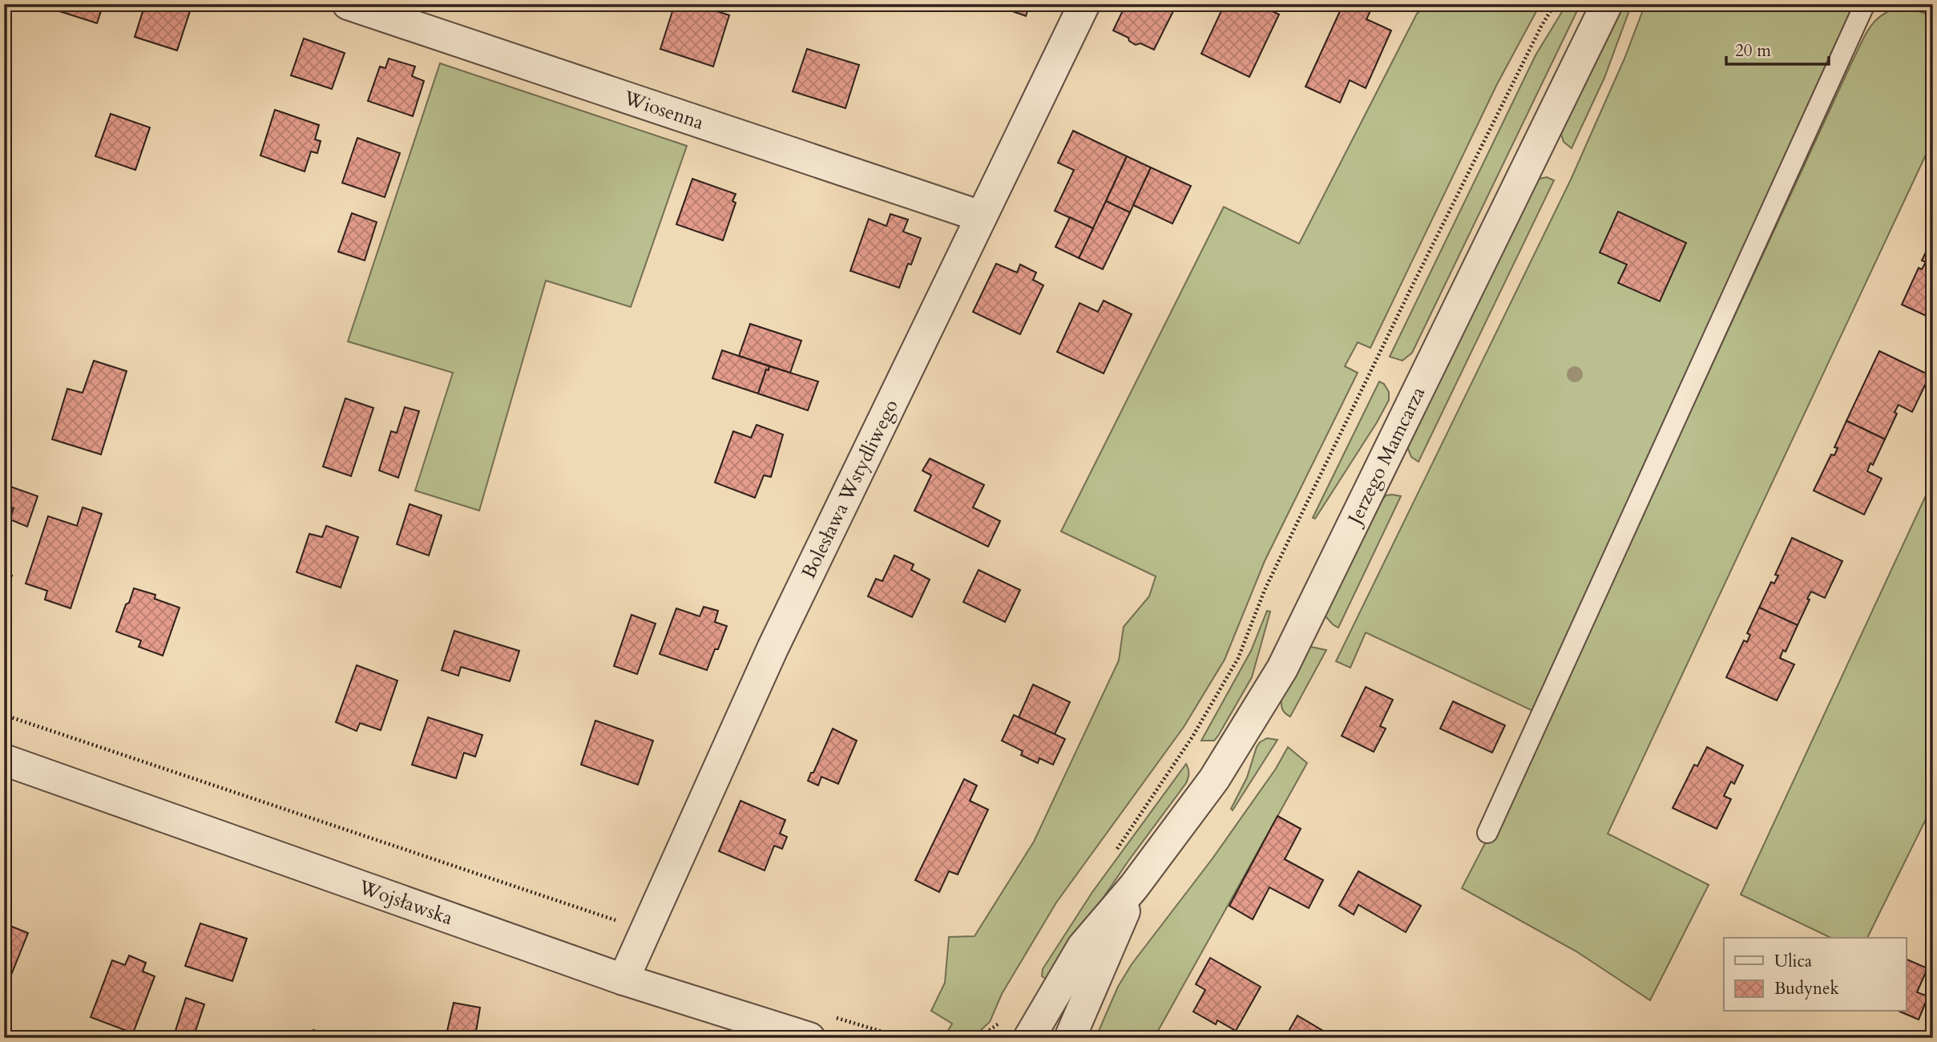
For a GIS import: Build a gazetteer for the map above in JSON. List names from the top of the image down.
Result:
{
  "streets": {
    "street": [
      "Wiosenna",
      "Jerzego Mamcarza",
      "Bolesława Wstydliwego",
      "Wojsławska"
    ]
  },
  "crossings": [
    ["Wiosenna", "Bolesława Wstydliwego"],
    ["Bolesława Wstydliwego", "Wojsławska"]
  ],
  "legend": ["Ulica", "Budynek"],
  "scale_bar": "20 m"
}
